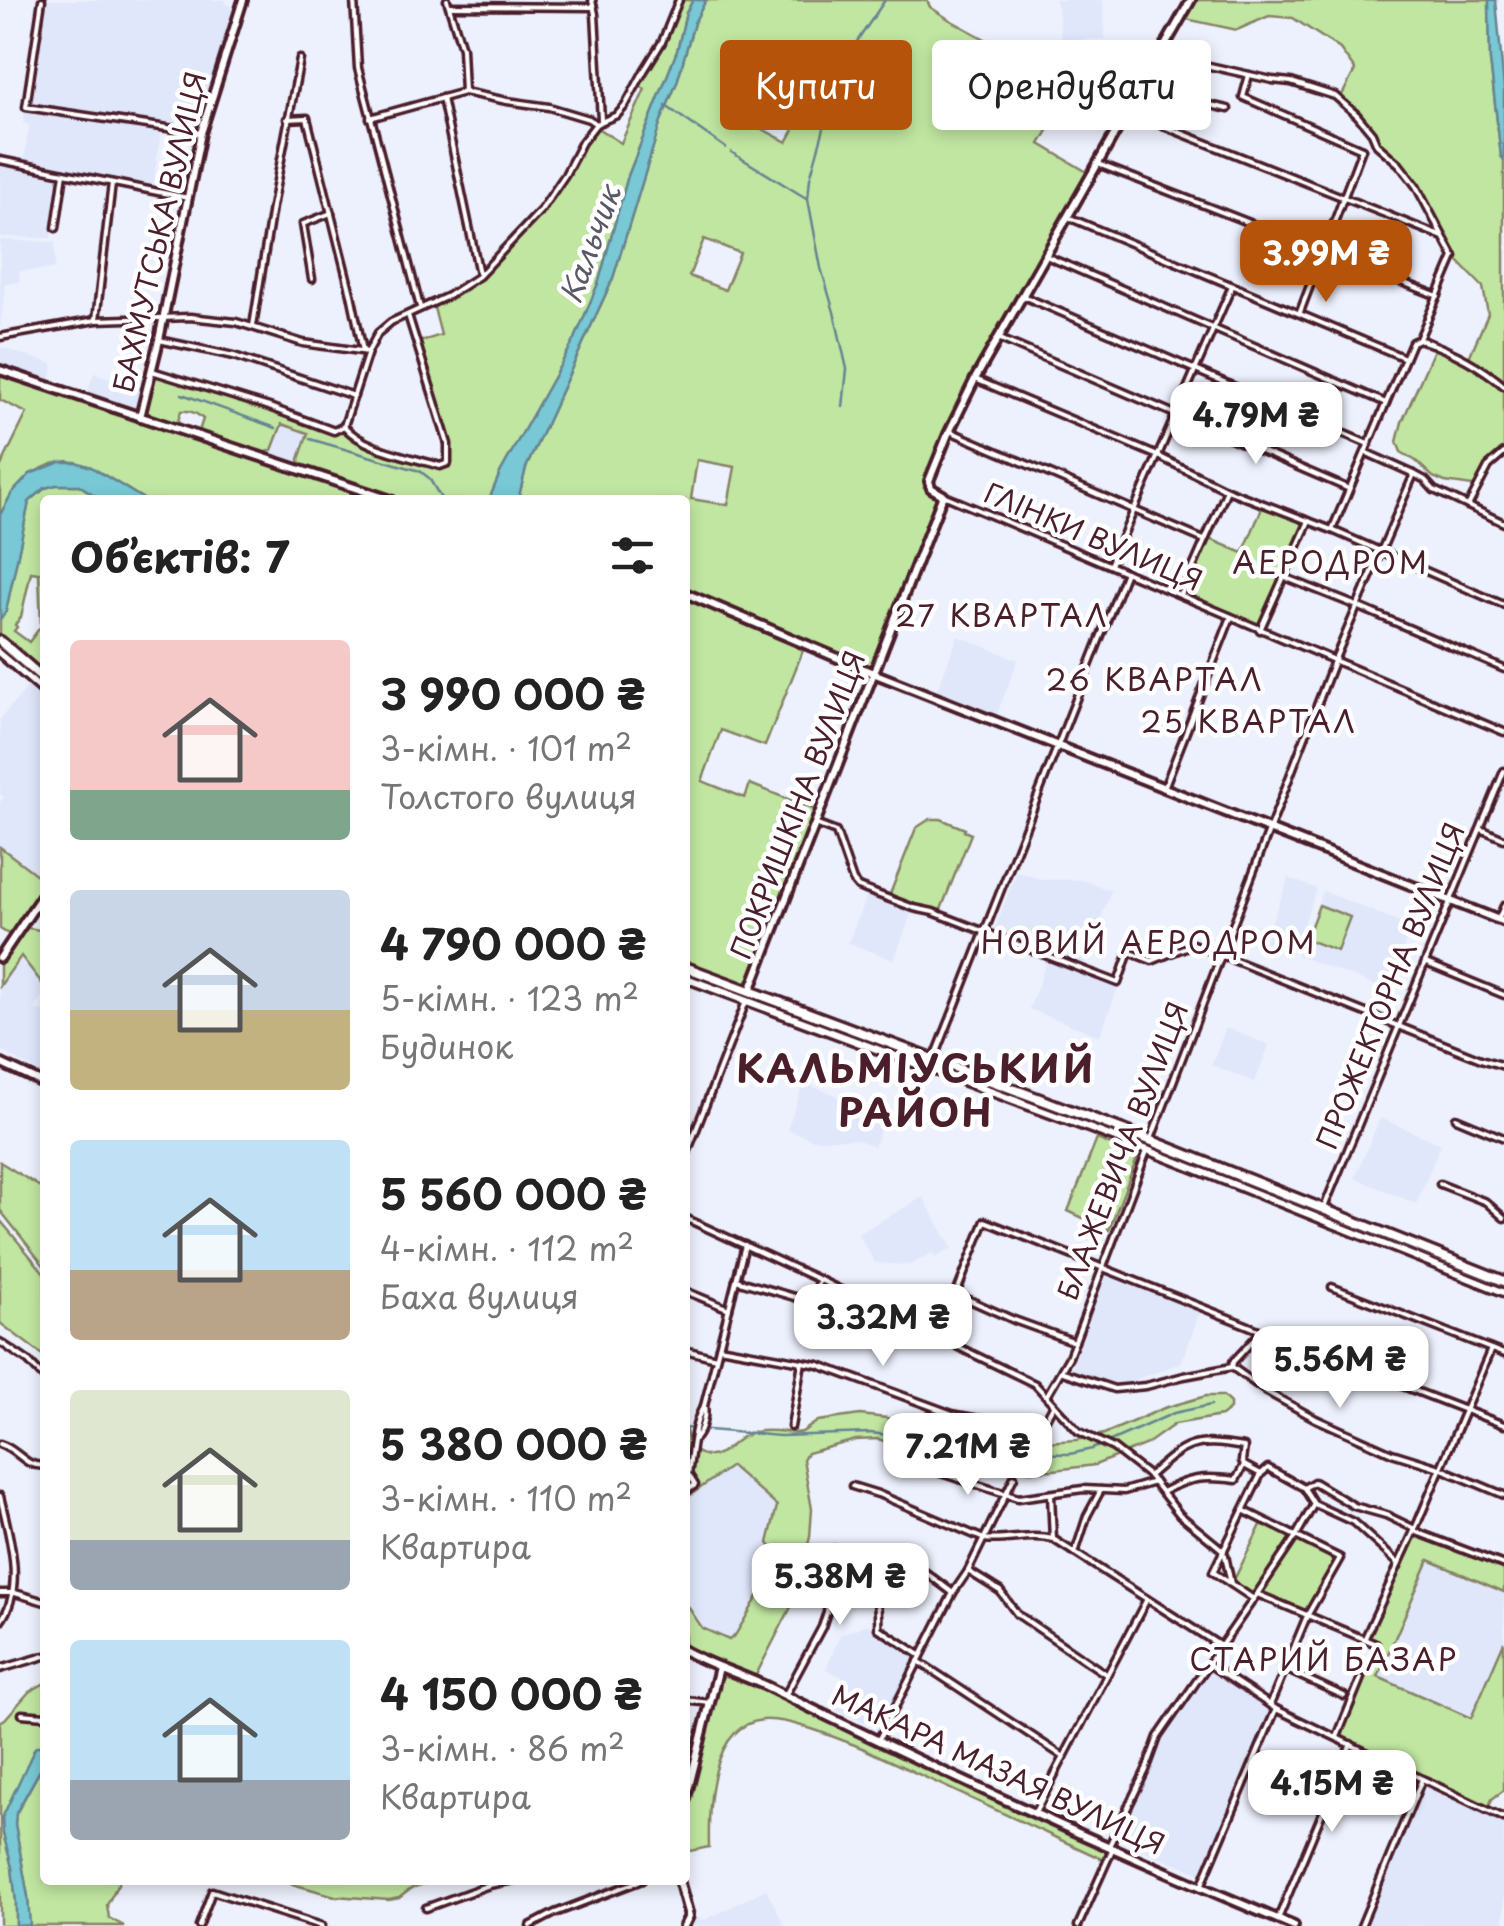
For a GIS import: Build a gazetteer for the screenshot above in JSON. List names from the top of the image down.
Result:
{
  "streets": {
    "street": [
      "БАХМУТСЬКА ВУЛИЦЯ",
      "ГЛІНКИ ВУЛИЦЯ",
      "ПОКРИШКІНА ВУЛИЦЯ",
      "ПРОЖЕКТОРНА ВУЛИЦЯ",
      "БЛАЖЕВИЧА ВУЛИЦЯ",
      "МАКАРА МАЗАЯ ВУЛИЦЯ"
    ]
  },
  "crossings": [
    ["ГЛІНКИ ВУЛИЦЯ", "ПОКРИШКІНА ВУЛИЦЯ"],
    ["ГЛІНКИ ВУЛИЦЯ", "БЛАЖЕВИЧА ВУЛИЦЯ"]
  ],
  "districts": [
    "АЕРОДРОМ",
    "27 КВАРТАЛ",
    "26 КВАРТАЛ",
    "25 КВАРТАЛ",
    "НОВИЙ АЕРОДРОМ",
    "КАЛЬМІУСЬКИЙ РАЙОН",
    "СТАРИЙ БАЗАР"
  ],
  "water": ["Кальчик"],
  "page": {
    "chip": ["Купити", "Орендувати"],
    "price": [
      "3.99M ₴",
      "4.79M ₴",
      "3.32M ₴",
      "5.56M ₴",
      "7.21M ₴",
      "5.38M ₴",
      "4.15M ₴"
    ],
    "heading": "Об’єктів: 7",
    "list": [
      {
        "name": "3 990 000 ₴",
        "note": "3-кімн. · 101 m² · Толстого вулиця"
      },
      {
        "name": "4 790 000 ₴",
        "note": "5-кімн. · 123 m² · Будинок"
      },
      {
        "name": "5 560 000 ₴",
        "note": "4-кімн. · 112 m² · Баха вулиця"
      },
      {
        "name": "5 380 000 ₴",
        "note": "3-кімн. · 110 m² · Квартира"
      },
      {
        "name": "4 150 000 ₴",
        "note": "3-кімн. · 86 m² · Квартира"
      }
    ]
  }
}
